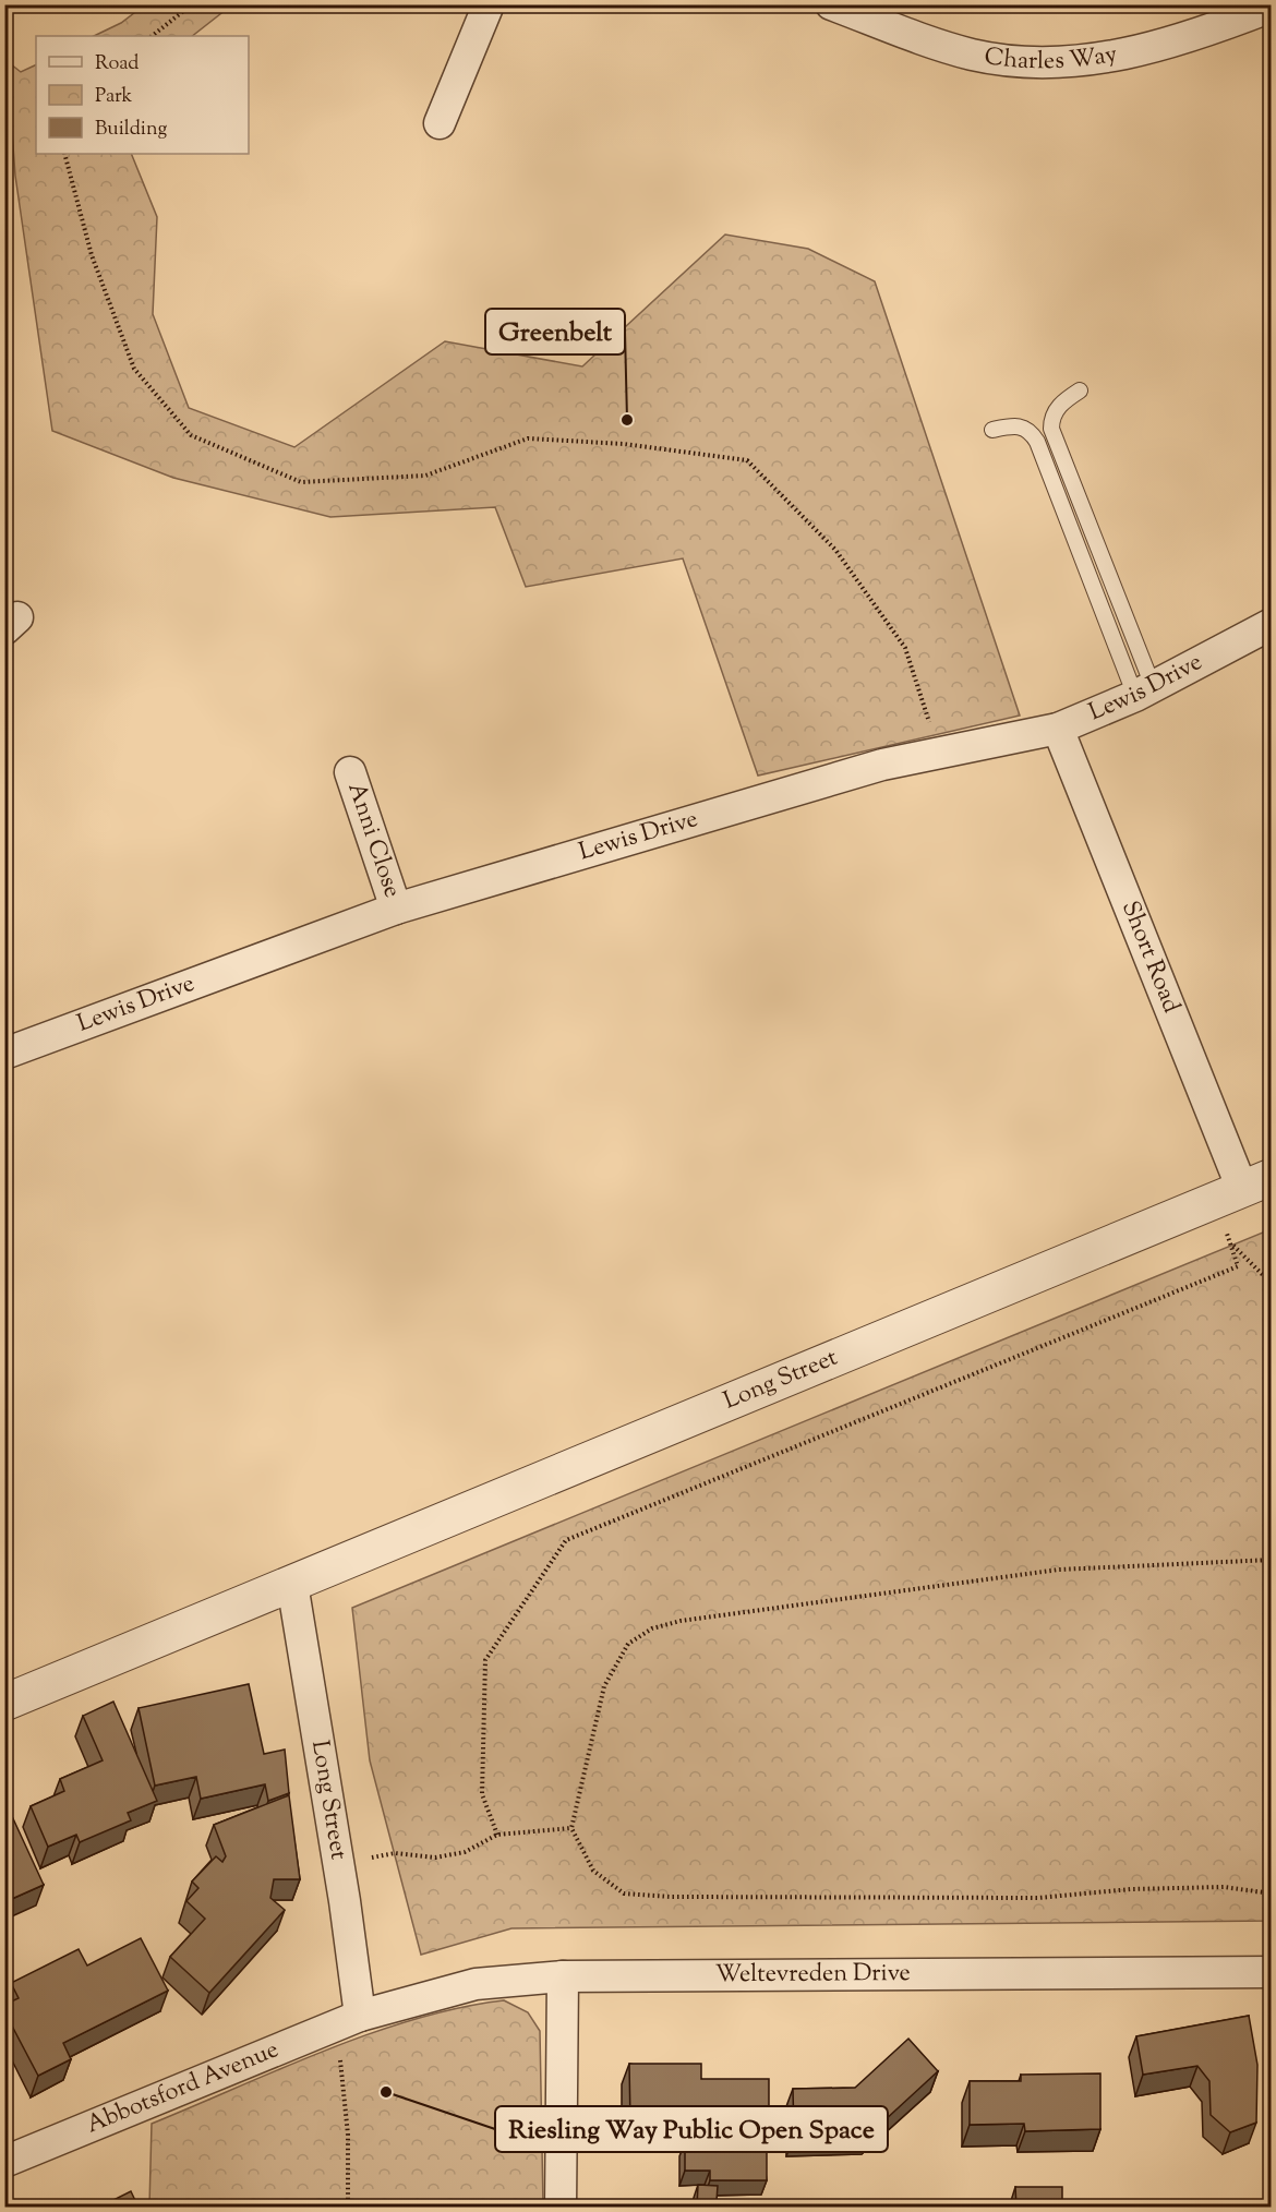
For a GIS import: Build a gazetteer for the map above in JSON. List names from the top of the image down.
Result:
{
  "streets": {
    "street": [
      "Charles Way",
      "Lewis Drive",
      "Anni Close",
      "Short Road",
      "Long Street",
      "Weltevreden Drive",
      "Abbotsford Avenue"
    ]
  },
  "crossings": [
    ["Lewis Drive", "Anni Close"],
    ["Lewis Drive", "Short Road"],
    ["Short Road", "Long Street"],
    ["Long Street", "Weltevreden Drive"],
    ["Long Street", "Abbotsford Avenue"],
    ["Weltevreden Drive", "Abbotsford Avenue"]
  ],
  "places": ["Greenbelt", "Riesling Way Public Open Space"],
  "legend": ["Road", "Park", "Building"]
}
